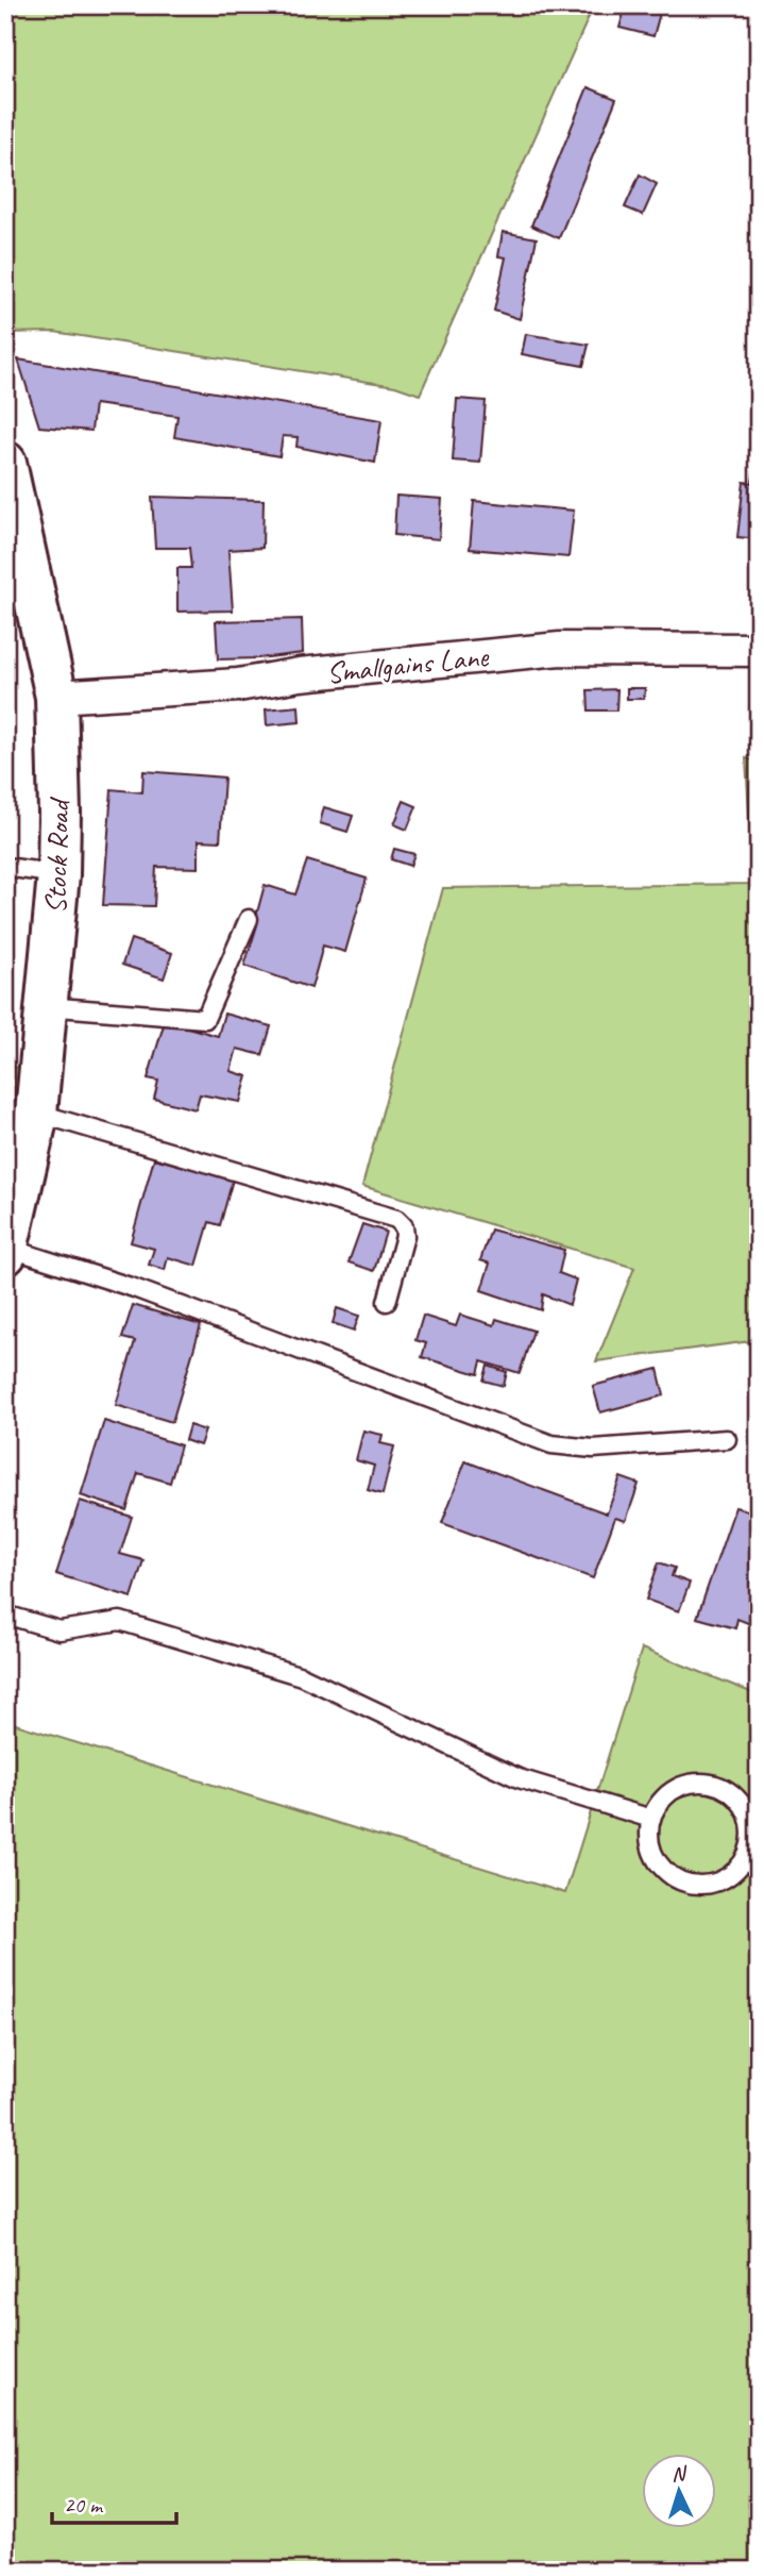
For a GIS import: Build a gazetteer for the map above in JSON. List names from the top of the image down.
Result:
{
  "streets": {
    "main road": ["Stock Road"],
    "street": ["Smallgains Lane"]
  },
  "crossings": [
    ["Smallgains Lane", "Stock Road"]
  ],
  "scale_bar": "20 m",
  "north": "top"
}
